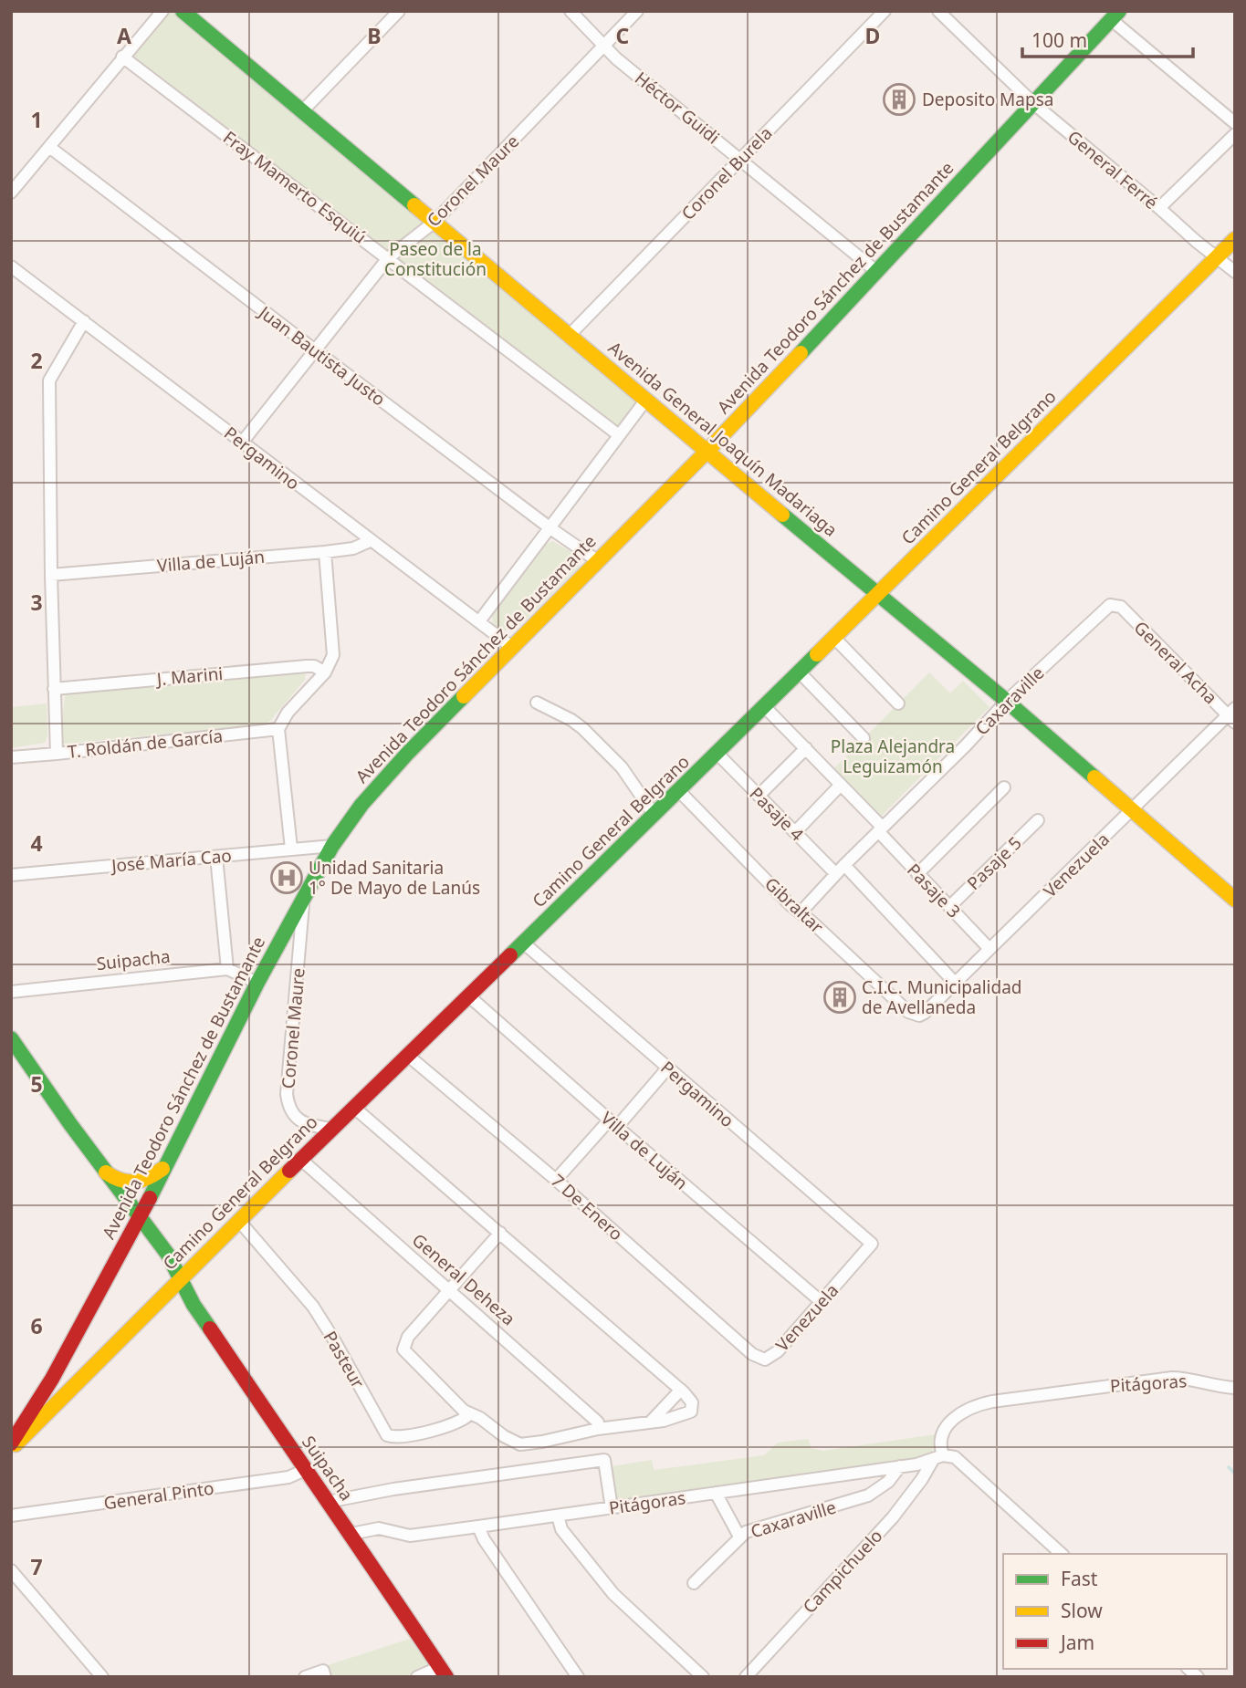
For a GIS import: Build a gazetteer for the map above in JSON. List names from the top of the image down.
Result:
{
  "streets": {
    "main road": [
      "Avenida Teodoro Sánchez de Bustamante",
      "Avenida General Joaquín Madariaga",
      "Camino General Belgrano",
      "Suipacha"
    ],
    "street": [
      "Héctor Guidi",
      "General Ferré",
      "Coronel Burela",
      "Coronel Maure",
      "Fray Mamerto Esquiú",
      "Juan Bautista Justo",
      "Pergamino",
      "Villa de Luján",
      "General Acha",
      "J. Marini",
      "Caxaraville",
      "T. Roldán de García",
      "Pasaje 4",
      "José María Cao",
      "Pasaje 5",
      "Venezuela",
      "Pasaje 3",
      "Gibraltar",
      "7 De Enero",
      "General Deheza",
      "Pasteur",
      "Pitágoras",
      "General Pinto",
      "Campichuelo"
    ]
  },
  "crossings": [
    ["Héctor Guidi", "Coronel Burela"],
    ["Héctor Guidi", "Coronel Maure"],
    ["Héctor Guidi", "Avenida Teodoro Sánchez de Bustamante"],
    ["General Ferré", "Avenida Teodoro Sánchez de Bustamante"],
    ["General Ferré", "Camino General Belgrano"],
    ["Coronel Burela", "Avenida General Joaquín Madariaga"],
    ["Coronel Maure", "Fray Mamerto Esquiú"],
    ["Coronel Maure", "Avenida Teodoro Sánchez de Bustamante"],
    ["Coronel Maure", "Juan Bautista Justo"],
    ["Coronel Maure", "Avenida General Joaquín Madariaga"],
    ["Coronel Maure", "Pergamino"],
    ["Coronel Maure", "Camino General Belgrano"],
    ["Avenida Teodoro Sánchez de Bustamante", "Juan Bautista Justo"],
    ["Avenida Teodoro Sánchez de Bustamante", "Avenida General Joaquín Madariaga"],
    ["Avenida Teodoro Sánchez de Bustamante", "Pergamino"],
    ["Avenida Teodoro Sánchez de Bustamante", "José María Cao"],
    ["Avenida General Joaquín Madariaga", "Camino General Belgrano"],
    ["Avenida General Joaquín Madariaga", "Caxaraville"],
    ["Avenida General Joaquín Madariaga", "Venezuela"],
    ["Pergamino", "Camino General Belgrano"],
    ["Pergamino", "Villa de Luján"],
    ["Pergamino", "Venezuela"],
    ["Camino General Belgrano", "Villa de Luján"],
    ["Camino General Belgrano", "Pasaje 4"],
    ["Camino General Belgrano", "Pasaje 3"],
    ["Camino General Belgrano", "Gibraltar"],
    ["Camino General Belgrano", "Suipacha"],
    ["Camino General Belgrano", "7 De Enero"],
    ["Camino General Belgrano", "General Deheza"],
    ["Camino General Belgrano", "Pasteur"],
    ["Villa de Luján", "Venezuela"],
    ["General Acha", "Caxaraville"],
    ["General Acha", "Venezuela"],
    ["Caxaraville", "Pasaje 4"],
    ["Caxaraville", "Pasaje 3"],
    ["Caxaraville", "Gibraltar"],
    ["Caxaraville", "Pitágoras"],
    ["Pasaje 4", "Venezuela"],
    ["Pasaje 5", "Pasaje 3"],
    ["Venezuela", "Pasaje 3"],
    ["Venezuela", "Gibraltar"],
    ["Venezuela", "7 De Enero"],
    ["Suipacha", "Pitágoras"],
    ["Suipacha", "General Pinto"],
    ["Pitágoras", "Campichuelo"]
  ],
  "parks": ["Paseo de la Constitución", "Plaza Alejandra Leguizamón"],
  "places": {
    "building": ["Deposito Mapsa", "C.I.C. Municipalidad de Avellaneda"],
    "hospital": ["Unidad Sanitaria 1° De Mayo de Lanús"]
  },
  "legend": ["Fast", "Slow", "Jam"],
  "scale_bar": "100 m",
  "grid": {
    "columns": [
      "A",
      "B",
      "C",
      "D"
    ],
    "rows": [
      "1",
      "2",
      "3",
      "4",
      "5",
      "6",
      "7"
    ]
  }
}
